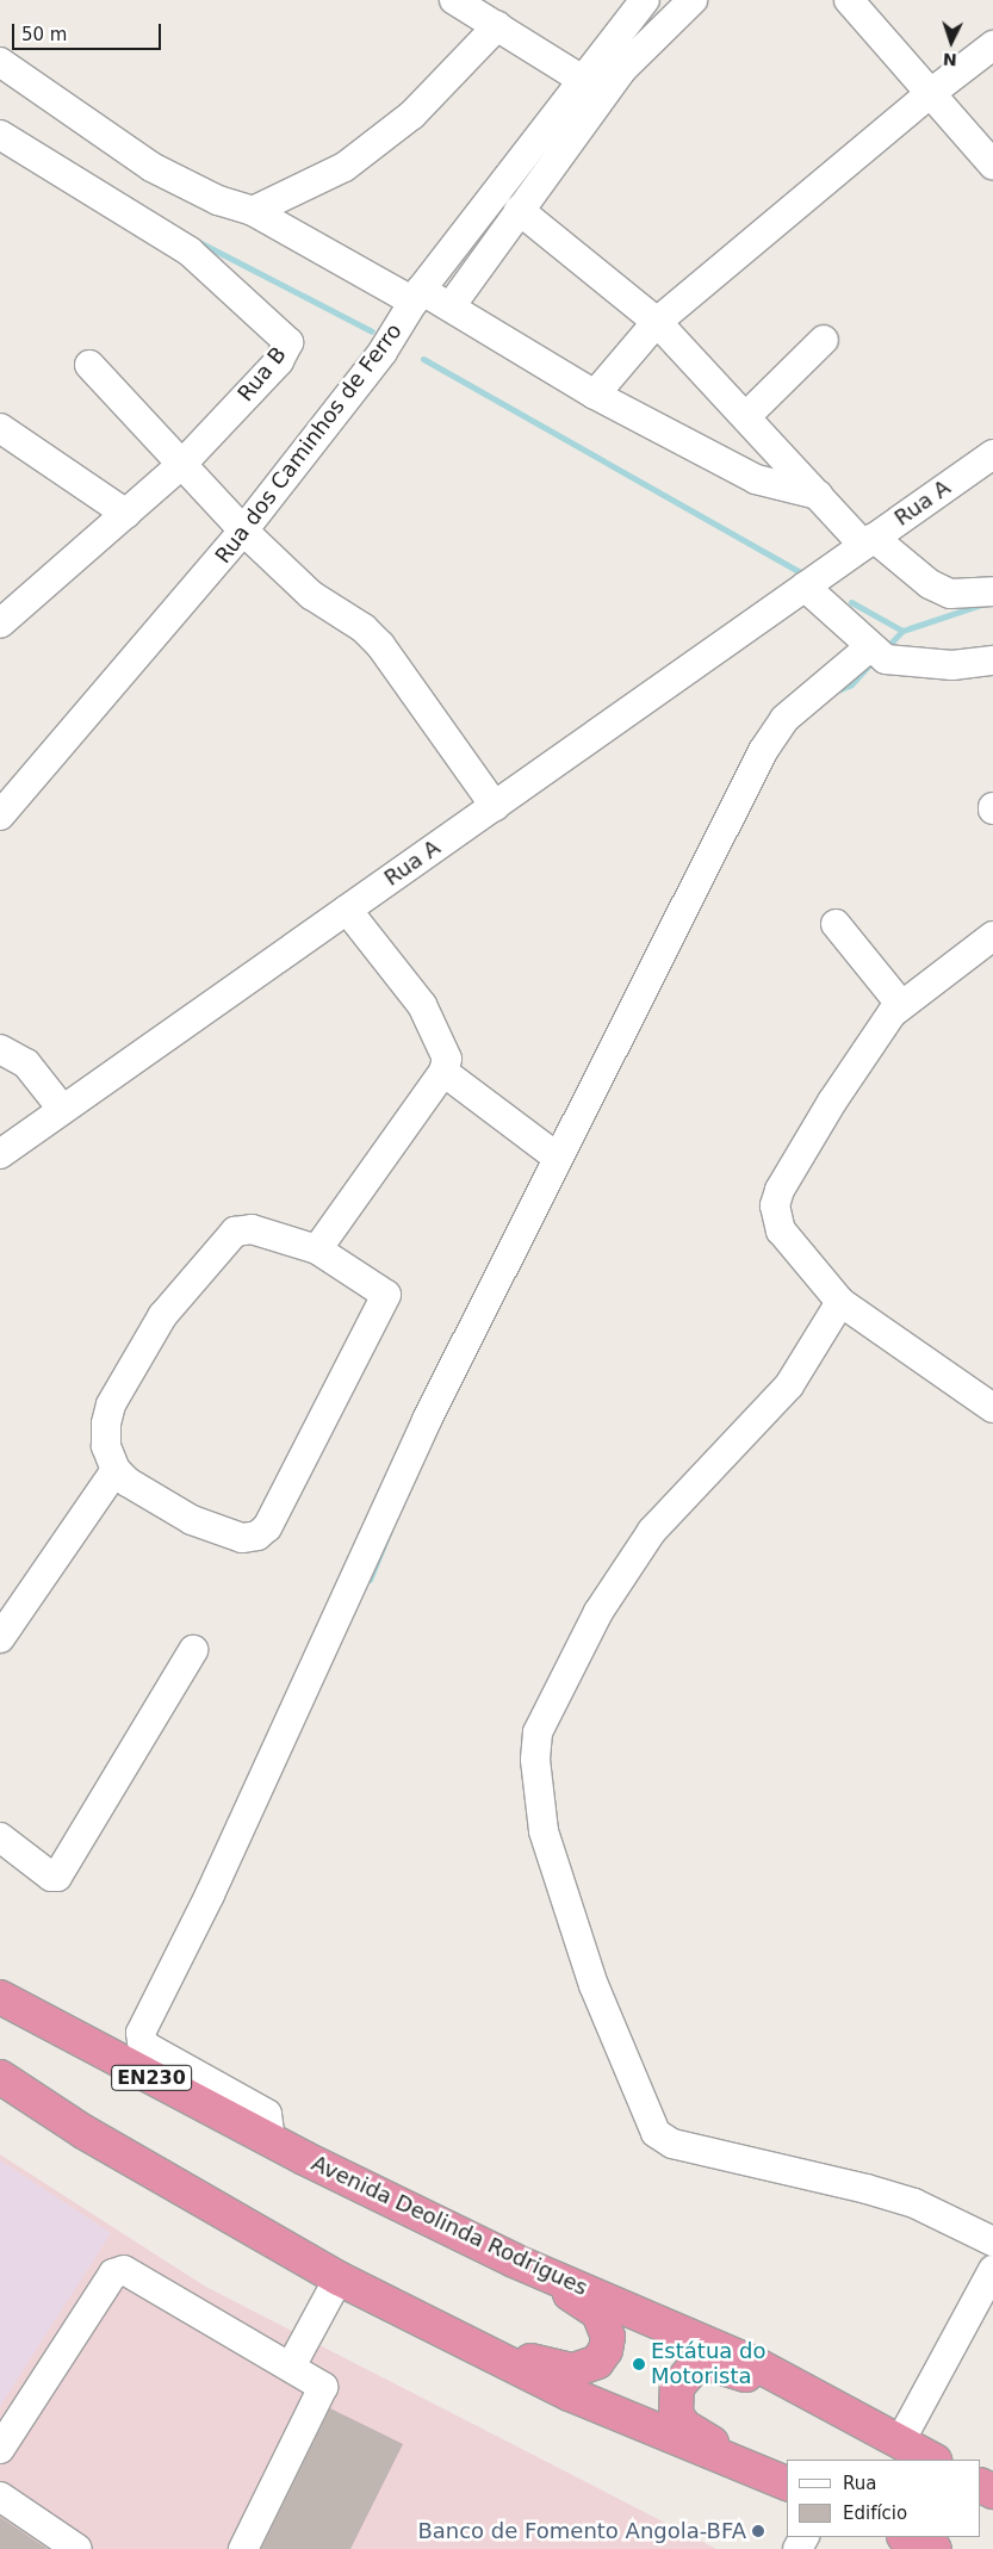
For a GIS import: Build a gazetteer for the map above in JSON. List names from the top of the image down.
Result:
{
  "streets": {
    "highway": ["EN230", "Avenida Deolinda Rodrigues"],
    "street": ["Rua B", "Rua dos Caminhos de Ferro", "Rua A"]
  },
  "places": ["Estátua do Motorista", "Banco de Fomento Angola-BFA"],
  "legend": ["Rua", "Edifício"],
  "scale_bar": "50 m",
  "north": "bottom"
}
